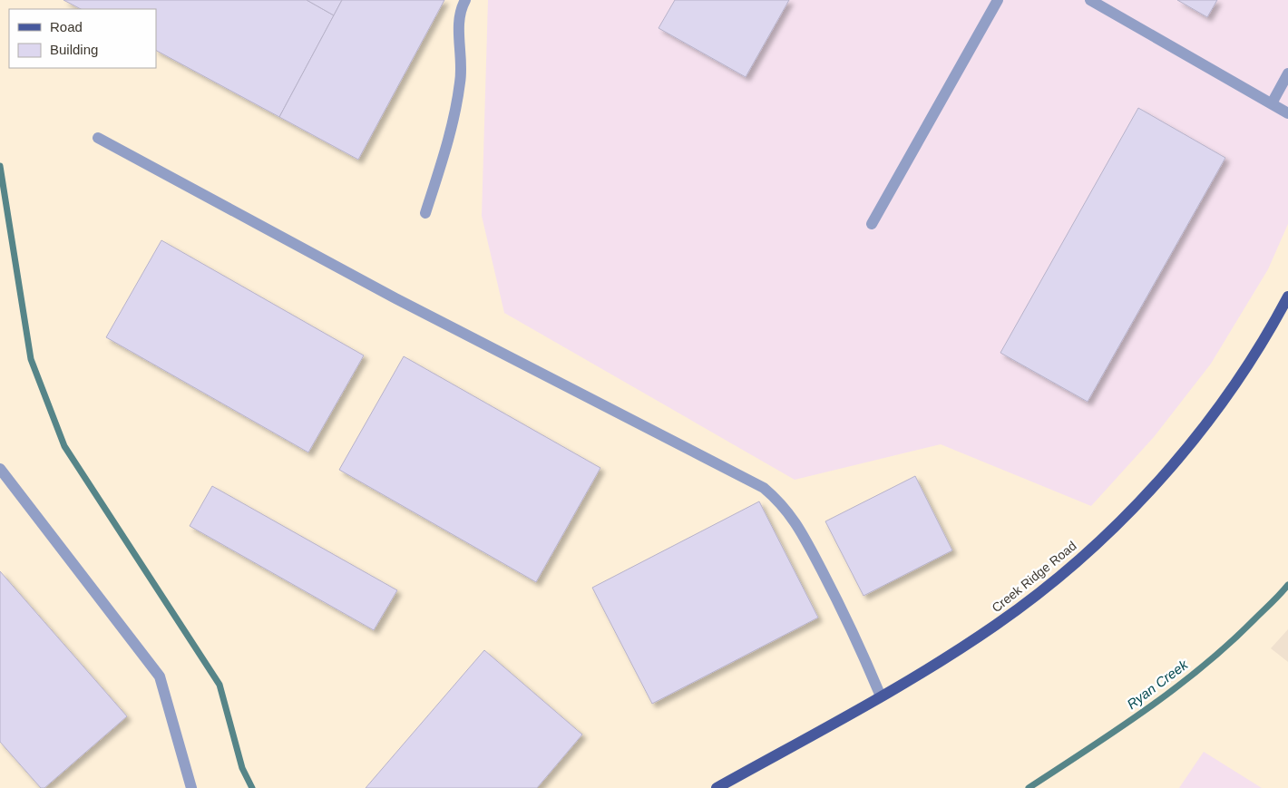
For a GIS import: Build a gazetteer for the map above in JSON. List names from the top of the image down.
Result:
{
  "streets": {
    "main road": ["Creek Ridge Road"]
  },
  "water": ["Ryan Creek"],
  "legend": ["Road", "Building"]
}
